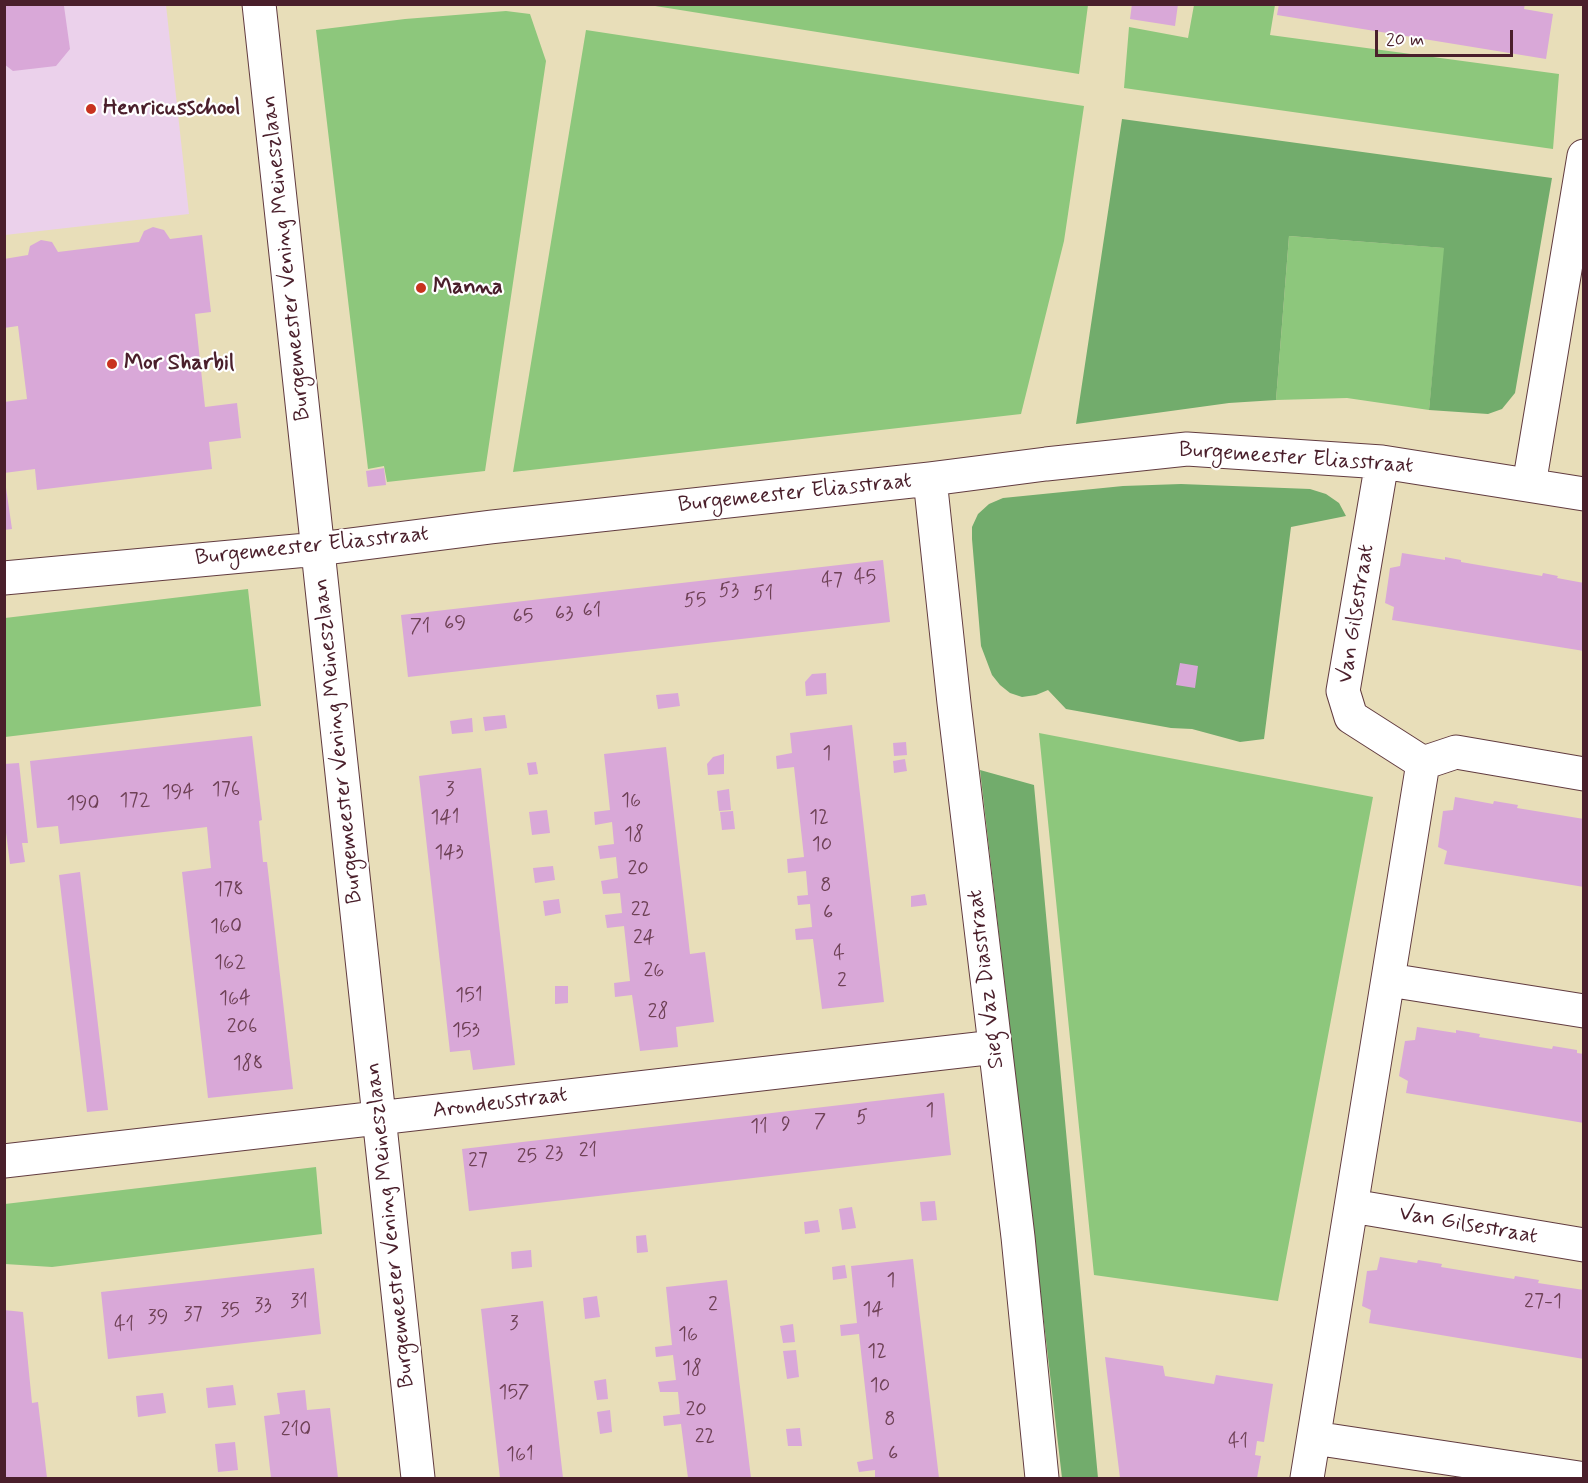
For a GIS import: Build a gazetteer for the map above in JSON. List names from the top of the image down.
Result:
{
  "streets": {
    "street": [
      "Burgemeester Vening Meineszlaan",
      "Burgemeester Eliasstraat",
      "Van Gilsestraat",
      "Sieg Vaz Diasstraat",
      "Arondeusstraat"
    ]
  },
  "crossings": [
    ["Burgemeester Vening Meineszlaan", "Burgemeester Eliasstraat"],
    ["Burgemeester Vening Meineszlaan", "Arondeusstraat"],
    ["Burgemeester Eliasstraat", "Van Gilsestraat"],
    ["Burgemeester Eliasstraat", "Sieg Vaz Diasstraat"],
    ["Sieg Vaz Diasstraat", "Arondeusstraat"]
  ],
  "places": ["Henricusschool", "Manna", "Mor Sharbil"],
  "house_numbers": [
    "45",
    "47",
    "53",
    "51",
    "55",
    "61",
    "63",
    "65",
    "69",
    "71",
    "1",
    "176",
    "3",
    "194",
    "172",
    "16",
    "190",
    "141",
    "12",
    "18",
    "10",
    "143",
    "20",
    "8",
    "178",
    "22",
    "6",
    "160",
    "24",
    "4",
    "162",
    "26",
    "2",
    "151",
    "164",
    "28",
    "206",
    "153",
    "188",
    "1",
    "5",
    "7",
    "9",
    "11",
    "21",
    "23",
    "25",
    "27",
    "1",
    "31",
    "27-1",
    "2",
    "33",
    "14",
    "35",
    "37",
    "39",
    "3",
    "41",
    "16",
    "12",
    "18",
    "10",
    "157",
    "20",
    "8",
    "210",
    "22",
    "41",
    "6",
    "161"
  ],
  "scale_bar": "20 m"
}
